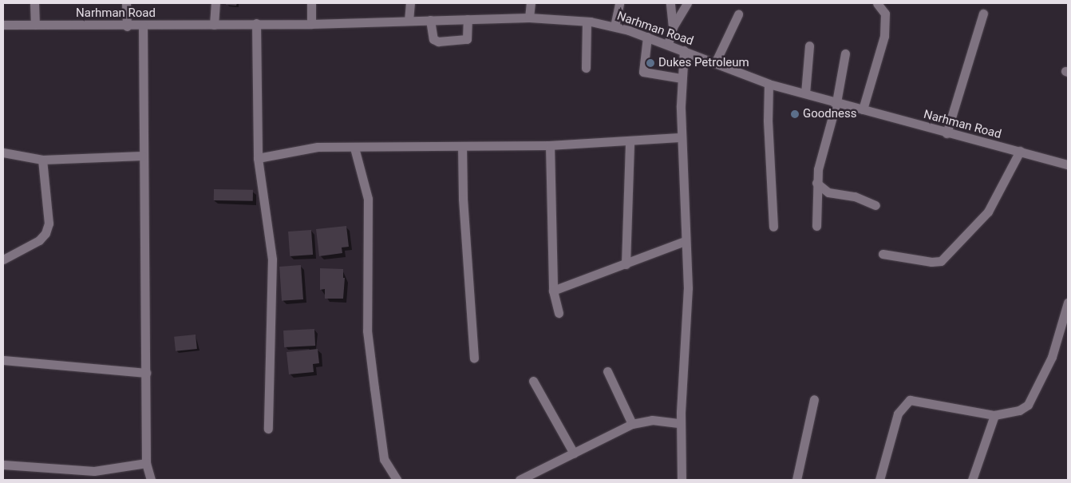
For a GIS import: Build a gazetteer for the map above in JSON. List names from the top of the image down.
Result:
{
  "streets": {
    "street": ["Narhman Road"]
  },
  "places": ["Dukes Petroleum", "Goodness"]
}
